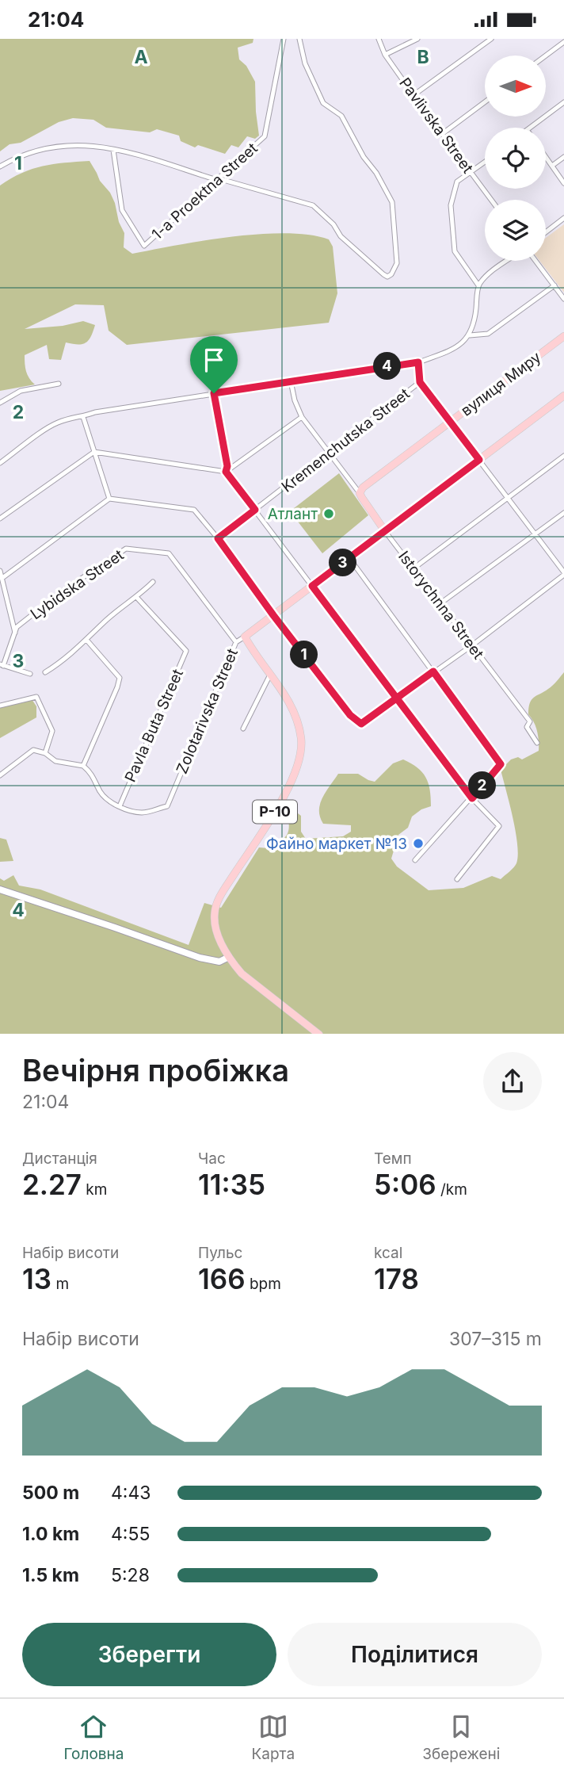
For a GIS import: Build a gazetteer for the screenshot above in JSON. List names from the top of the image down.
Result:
{
  "streets": {
    "main road": [
      "вулиця Миру",
      "Istorychnna Street",
      "Zolotarivska Street",
      "Р-10"
    ],
    "street": [
      "Pavlivska Street",
      "1-a Proektna Street",
      "Kremenchutska Street",
      "Lybidska Street",
      "Pavla Buta Street"
    ]
  },
  "crossings": [
    ["вулиця Миру", "Istorychnna Street"],
    ["Kremenchutska Street", "Istorychnna Street"],
    ["Lybidska Street", "Zolotarivska Street"],
    ["Istorychnna Street", "Zolotarivska Street"],
    ["Zolotarivska Street", "Pavla Buta Street"],
    ["Zolotarivska Street", "Р-10"]
  ],
  "places": ["Атлант", "Файно маркет №13"],
  "north": "right",
  "page": {
    "status": "21:04",
    "pins": [
      "4",
      "3",
      "1",
      "2"
    ],
    "heading": ["Вечірня пробіжка", "21:04"],
    "stats": [
      ["Дистанція", "2.27 km"],
      ["Час", "11:35"],
      ["Темп", "5:06 /km"],
      ["Набір висоти", "13 m"],
      ["Пульс", "166 bpm"],
      ["kcal", "178"]
    ],
    "chart": ["Набір висоти", "307–315 m"],
    "list": [
      {
        "name": "500 m",
        "note": "4:43"
      },
      {
        "name": "1.0 km",
        "note": "4:55"
      },
      {
        "name": "1.5 km",
        "note": "5:28"
      }
    ],
    "buttons": ["Зберегти", "Поділитися"],
    "tabs": ["Головна", "Карта", "Збережені"]
  },
  "grid": {
    "columns": ["A", "B"],
    "rows": [
      "1",
      "2",
      "3",
      "4"
    ]
  }
}
